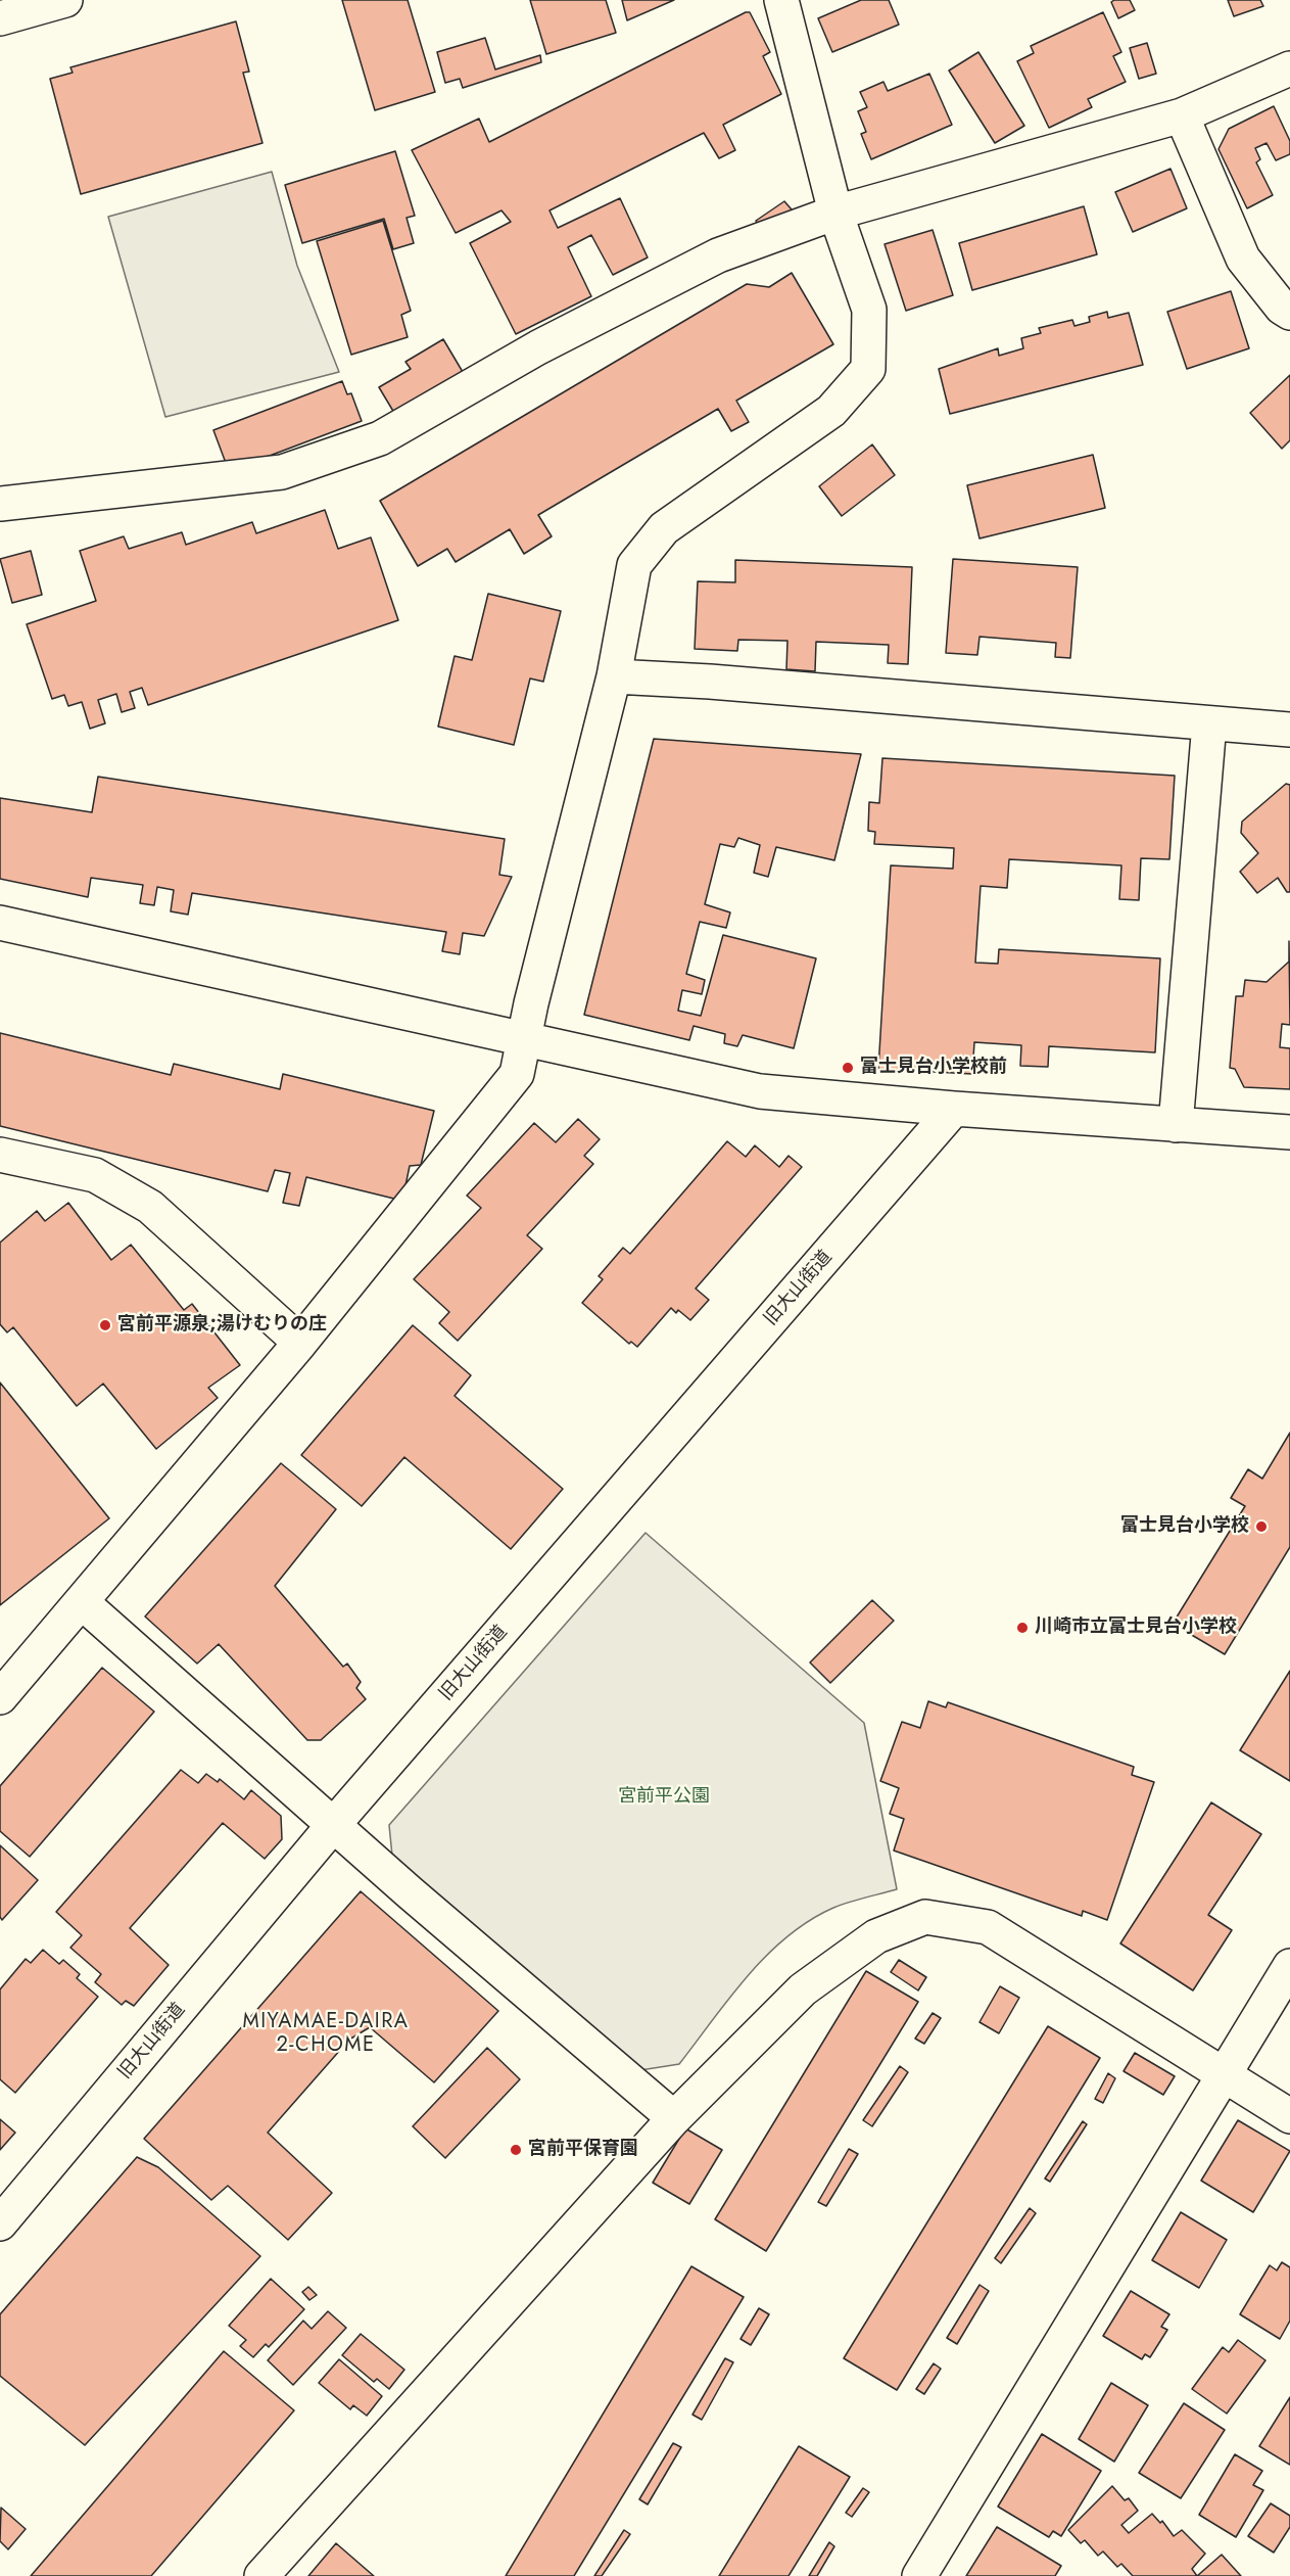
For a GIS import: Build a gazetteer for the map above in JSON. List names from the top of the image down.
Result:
{
  "streets": {
    "street": ["旧大山街道"]
  },
  "districts": ["MIYAMAE-DAIRA 2-CHOME"],
  "parks": ["宮前平公園"],
  "places": [
    "富士見台小学校前",
    "宮前平源泉;湯けむりの庄",
    "富士見台小学校",
    "川崎市立富士見台小学校",
    "宮前平保育園"
  ]
}
